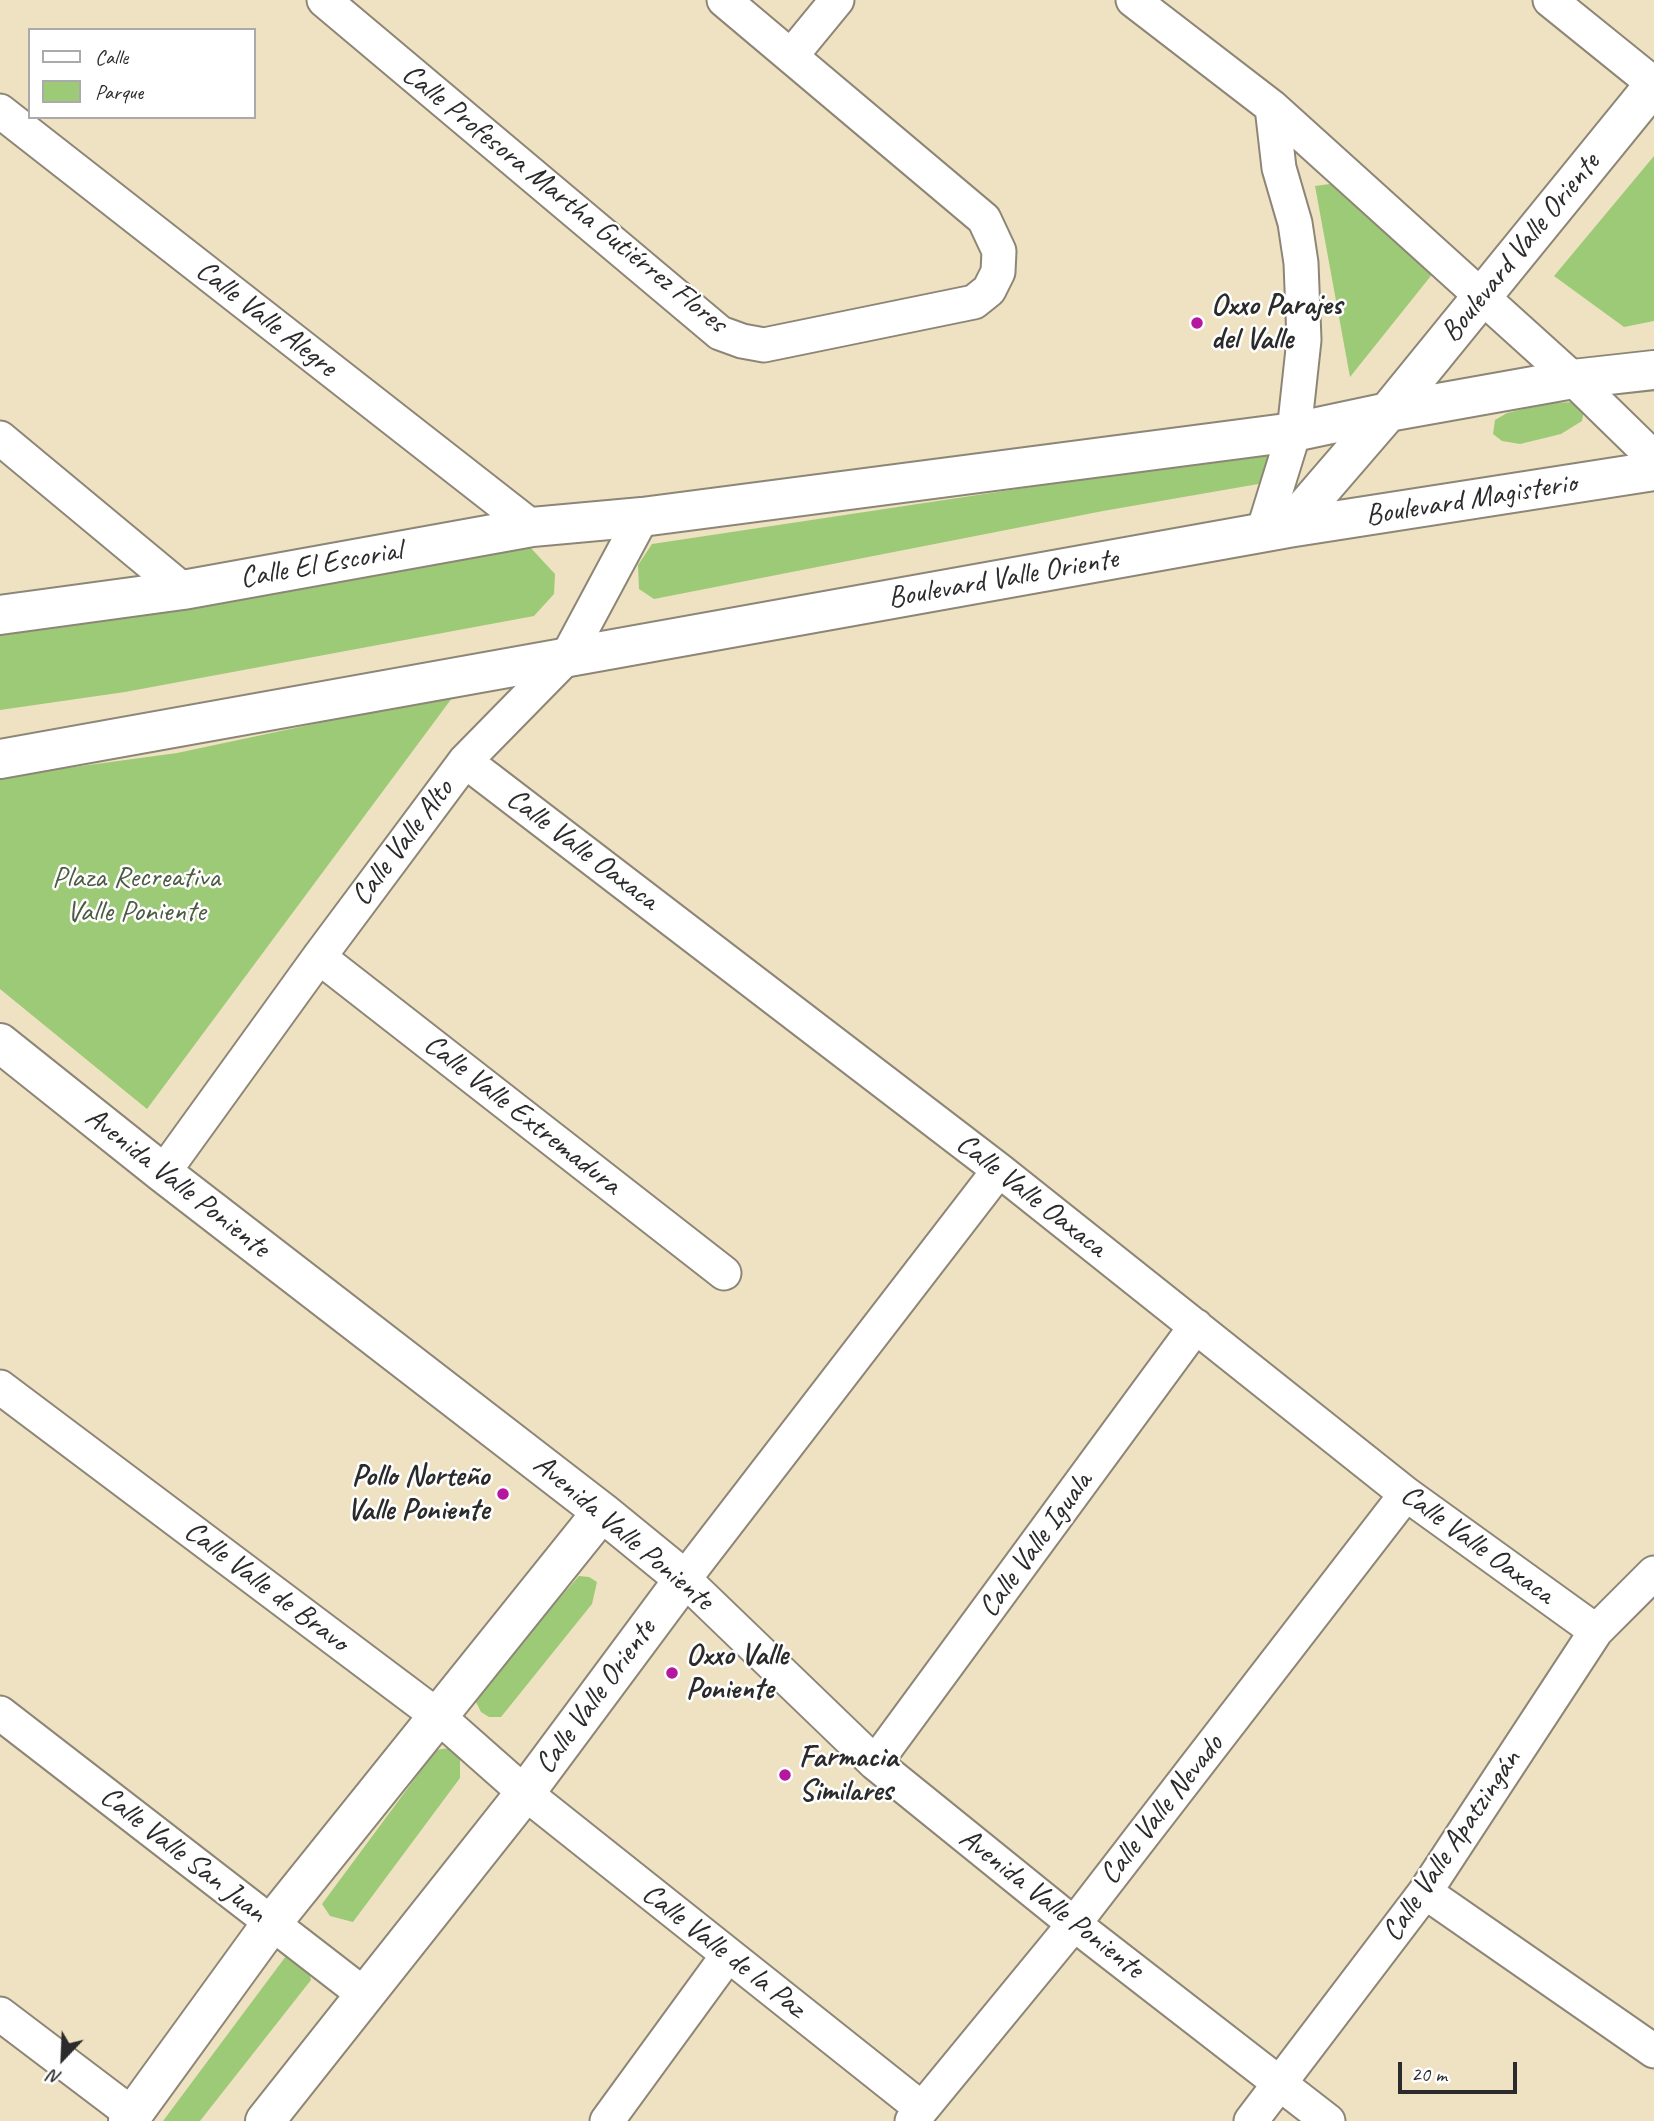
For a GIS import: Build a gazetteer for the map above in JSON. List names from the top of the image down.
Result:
{
  "streets": {
    "street": [
      "Calle Profesora Martha Gutiérrez Flores",
      "Boulevard Valle Oriente",
      "Calle Valle Alegre",
      "Boulevard Magisterio",
      "Calle El Escorial",
      "Calle Valle Alto",
      "Calle Valle Oaxaca",
      "Calle Valle Extremadura",
      "Avenida Valle Poniente",
      "Calle Valle Iguala",
      "Calle Valle de Bravo",
      "Calle Valle Oriente",
      "Calle Valle Nevado",
      "Calle Valle Apatzingán",
      "Calle Valle San Juan",
      "Calle Valle de la Paz"
    ]
  },
  "crossings": [
    ["Boulevard Valle Oriente", "Boulevard Magisterio"],
    ["Boulevard Valle Oriente", "Calle Valle Alto"],
    ["Calle Valle Alegre", "Calle El Escorial"],
    ["Calle El Escorial", "Calle Valle Alto"],
    ["Calle Valle Alto", "Calle Valle Oaxaca"],
    ["Calle Valle Alto", "Calle Valle Extremadura"],
    ["Calle Valle Alto", "Avenida Valle Poniente"],
    ["Calle Valle Oaxaca", "Calle Valle Iguala"],
    ["Calle Valle Oaxaca", "Calle Valle Oriente"],
    ["Calle Valle Oaxaca", "Calle Valle Nevado"],
    ["Calle Valle Oaxaca", "Calle Valle Apatzingán"],
    ["Avenida Valle Poniente", "Calle Valle Iguala"],
    ["Avenida Valle Poniente", "Calle Valle Oriente"],
    ["Avenida Valle Poniente", "Calle Valle Nevado"],
    ["Avenida Valle Poniente", "Calle Valle Apatzingán"],
    ["Calle Valle de Bravo", "Calle Valle Oriente"],
    ["Calle Valle de Bravo", "Calle Valle de la Paz"],
    ["Calle Valle Oriente", "Calle Valle San Juan"],
    ["Calle Valle Oriente", "Calle Valle de la Paz"],
    ["Calle Valle Nevado", "Calle Valle de la Paz"]
  ],
  "parks": ["Plaza Recreativa Valle Poniente"],
  "places": [
    "Oxxo Parajes del Valle",
    "Pollo Norteño Valle Poniente",
    "Oxxo Valle Poniente",
    "Farmacia Similares"
  ],
  "legend": ["Calle", "Parque"],
  "scale_bar": "20 m",
  "north": "bottom left"
}
